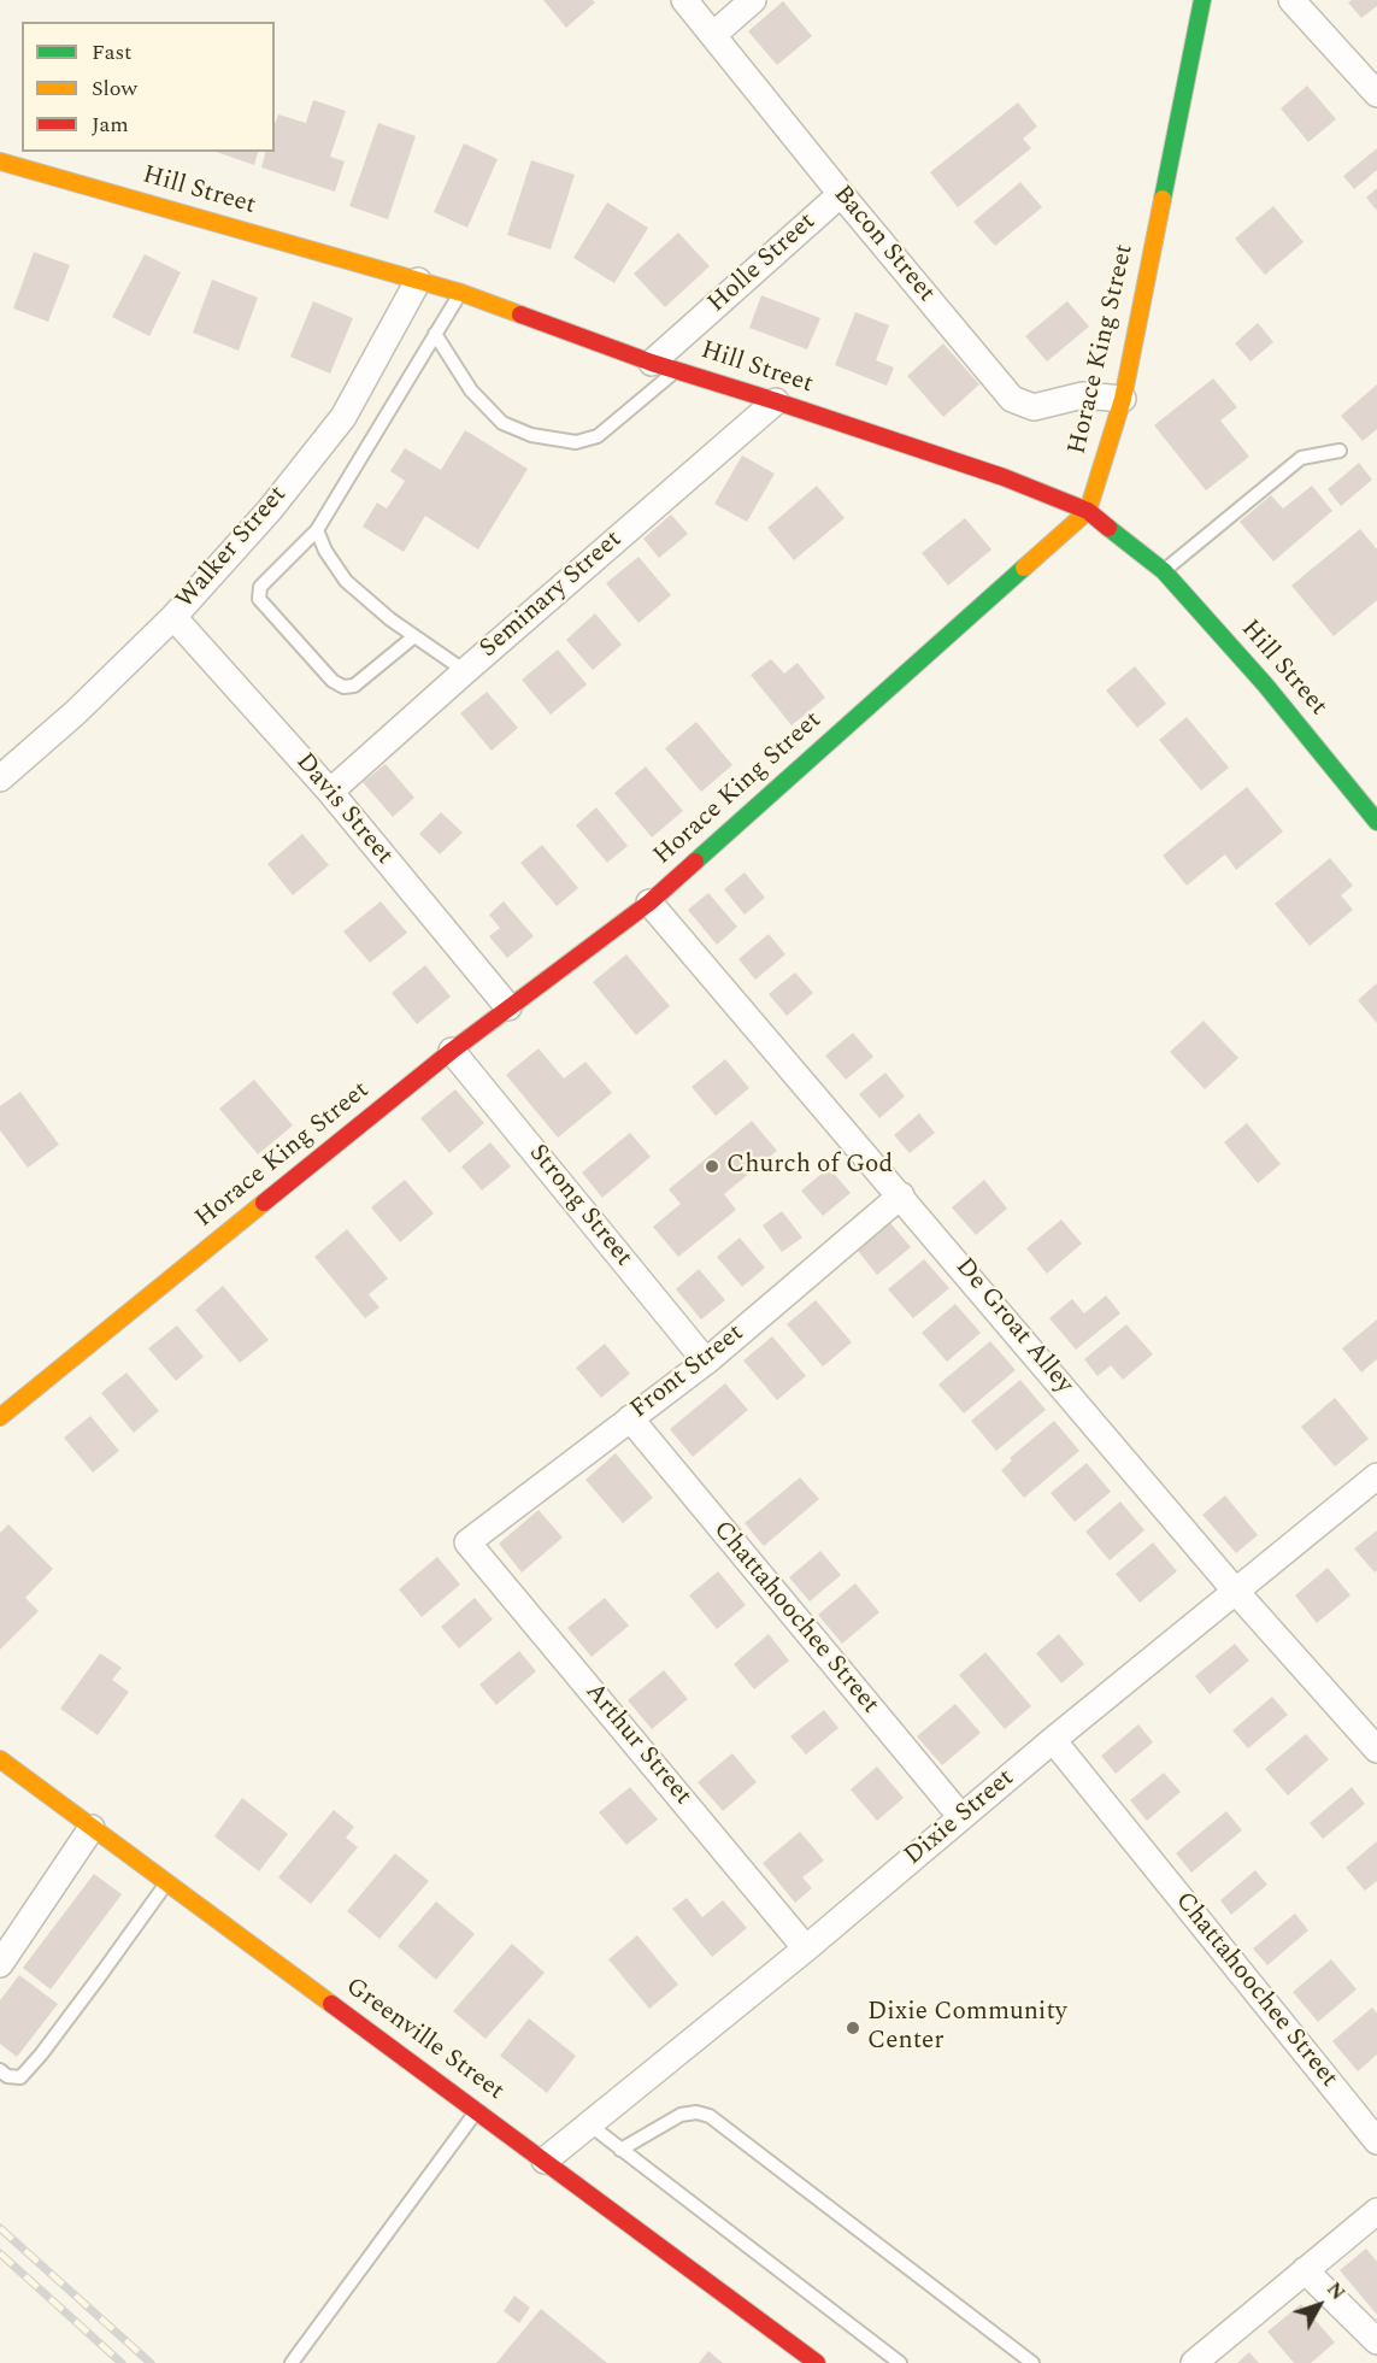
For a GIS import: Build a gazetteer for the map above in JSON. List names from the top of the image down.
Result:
{
  "streets": {
    "street": [
      "Hill Street",
      "Bacon Street",
      "Holle Street",
      "Horace King Street",
      "Walker Street",
      "Seminary Street",
      "Davis Street",
      "Strong Street",
      "De Groat Alley",
      "Front Street",
      "Chattahoochee Street",
      "Arthur Street",
      "Dixie Street",
      "Greenville Street"
    ]
  },
  "crossings": [
    ["Hill Street", "Holle Street"],
    ["Hill Street", "Horace King Street"],
    ["Hill Street", "Walker Street"],
    ["Hill Street", "Seminary Street"],
    ["Bacon Street", "Holle Street"],
    ["Bacon Street", "Horace King Street"],
    ["Horace King Street", "Davis Street"],
    ["Horace King Street", "Strong Street"],
    ["Horace King Street", "De Groat Alley"],
    ["Walker Street", "Davis Street"],
    ["Seminary Street", "Davis Street"],
    ["Strong Street", "Front Street"],
    ["De Groat Alley", "Front Street"],
    ["De Groat Alley", "Dixie Street"],
    ["Front Street", "Chattahoochee Street"],
    ["Front Street", "Arthur Street"],
    ["Chattahoochee Street", "Dixie Street"],
    ["Arthur Street", "Dixie Street"],
    ["Dixie Street", "Greenville Street"]
  ],
  "places": ["Church of God", "Dixie Community Center"],
  "legend": ["Fast", "Slow", "Jam"],
  "north": "top right"
}
